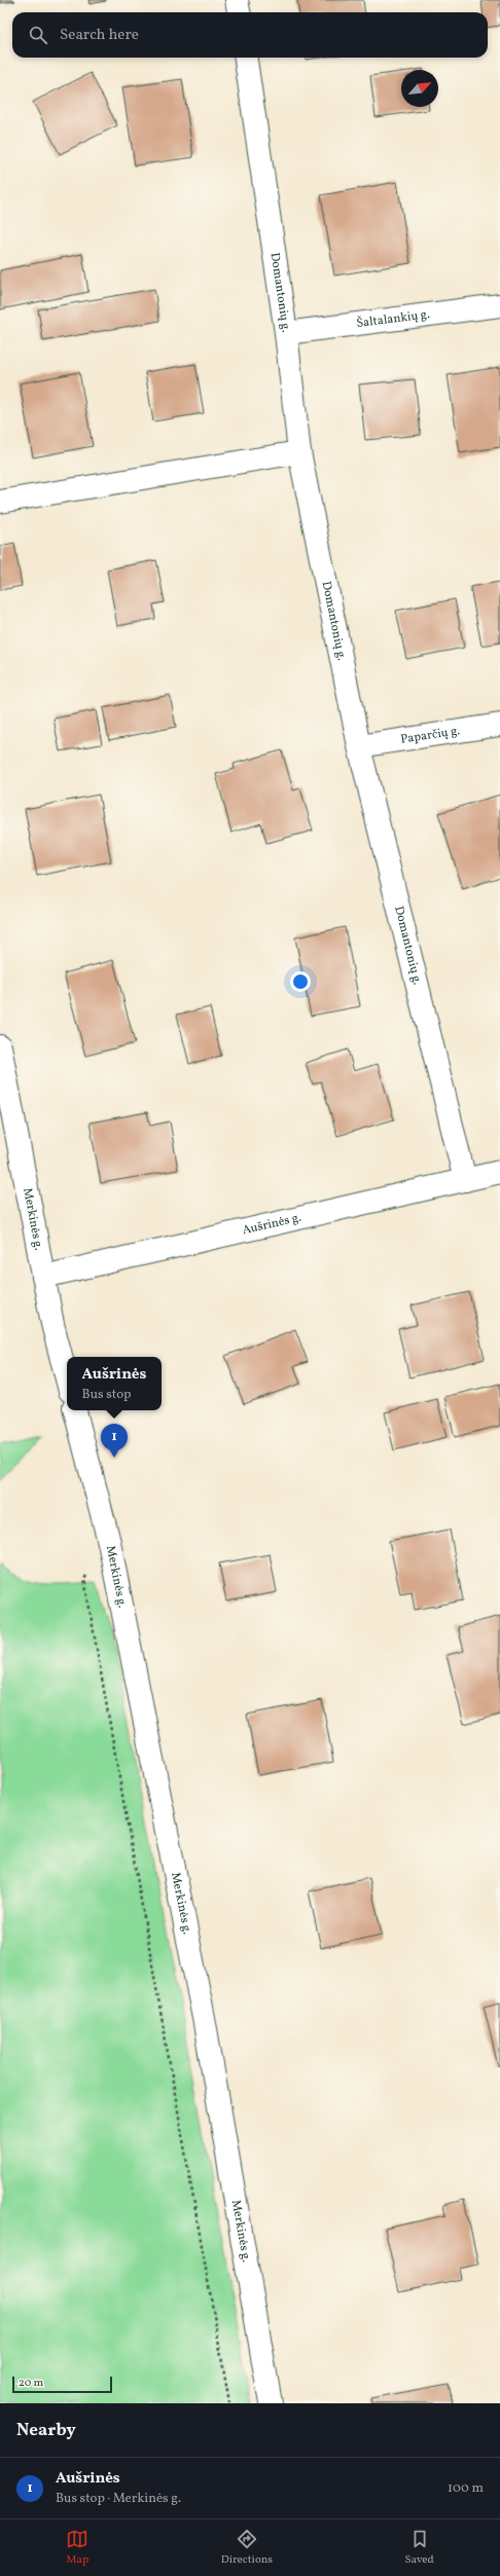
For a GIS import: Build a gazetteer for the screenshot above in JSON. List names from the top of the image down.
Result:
{
  "streets": {
    "street": [
      "Domantonių g.",
      "Šaltalankių g.",
      "Paparčių g.",
      "Merkinės g.",
      "Aušrinės g."
    ]
  },
  "crossings": [
    ["Domantonių g.", "Šaltalankių g."],
    ["Domantonių g.", "Paparčių g."],
    ["Domantonių g.", "Aušrinės g."],
    ["Merkinės g.", "Aušrinės g."]
  ],
  "scale_bar": "20 m",
  "north": "top right",
  "page": {
    "search": "Search here",
    "popup": ["Aušrinės", "Bus stop"],
    "pins": "1",
    "scale": "20 m",
    "heading": "Nearby",
    "list": [
      {
        "mark": "1",
        "name": "Aušrinės",
        "note": "Bus stop · Merkinės g.",
        "value": "100 m"
      }
    ],
    "nav": ["Map", "Directions", "Saved"]
  }
}
